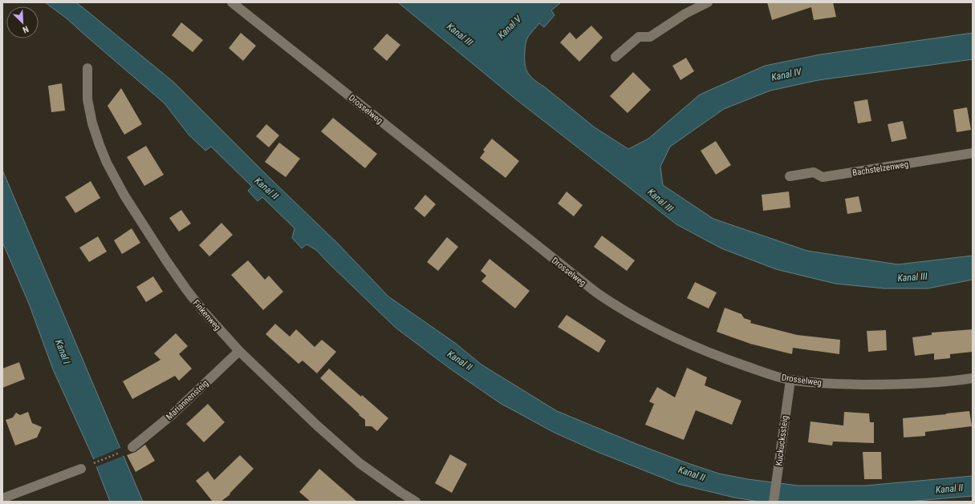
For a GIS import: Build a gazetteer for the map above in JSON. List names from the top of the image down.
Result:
{
  "streets": {
    "street": [
      "Drosselweg",
      "Bachstelzenweg",
      "Finkenweg",
      "Mariannensteig",
      "Kuckuckssteig"
    ]
  },
  "crossings": [
    ["Drosselweg", "Kuckuckssteig"],
    ["Finkenweg", "Mariannensteig"]
  ],
  "water": [
    "Kanal V",
    "Kanal III",
    "Kanal IV",
    "Kanal II",
    "Kanal I"
  ],
  "north": "bottom right"
}
